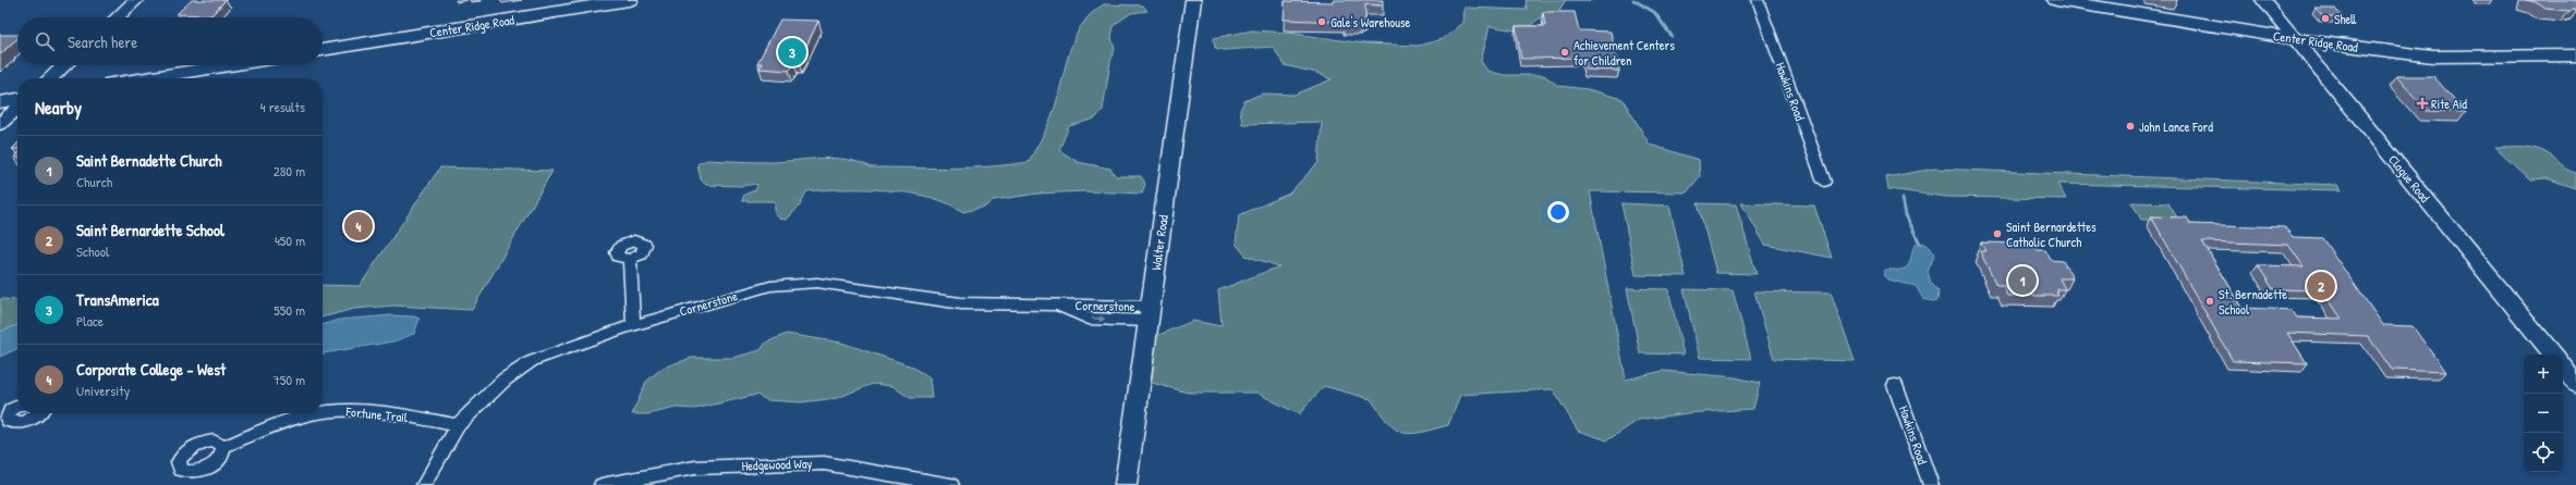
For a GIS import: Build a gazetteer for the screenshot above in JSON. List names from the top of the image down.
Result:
{
  "streets": {
    "main road": ["Center Ridge Road", "Clague Road", "Walter Road"],
    "street": [
      "Hawkins Road",
      "Cornerstone",
      "Fortune Trail",
      "Hedgewood Way"
    ]
  },
  "crossings": [
    ["Center Ridge Road", "Clague Road"],
    ["Walter Road", "Cornerstone"],
    ["Cornerstone", "Fortune Trail"]
  ],
  "places": {
    "other": [
      "Shell",
      "Gale's Warehouse",
      "Achievement Centers for Children",
      "John Lance Ford",
      "Saint Bernardettes Catholic Church",
      "St. Bernadette School"
    ],
    "health": ["Rite Aid"]
  },
  "page": {
    "search": "Search here",
    "pins": [
      "3",
      "4",
      "1",
      "2"
    ],
    "heading": ["Nearby", "4 results"],
    "list": [
      {
        "mark": "1",
        "name": "Saint Bernadette Church",
        "note": "Church",
        "value": "280 m"
      },
      {
        "mark": "2",
        "name": "Saint Bernardette School",
        "note": "School",
        "value": "450 m"
      },
      {
        "mark": "3",
        "name": "TransAmerica",
        "note": "Place",
        "value": "550 m"
      },
      {
        "mark": "4",
        "name": "Corporate College - West",
        "note": "University",
        "value": "750 m"
      }
    ],
    "map_buttons": ["+", "−"]
  }
}
